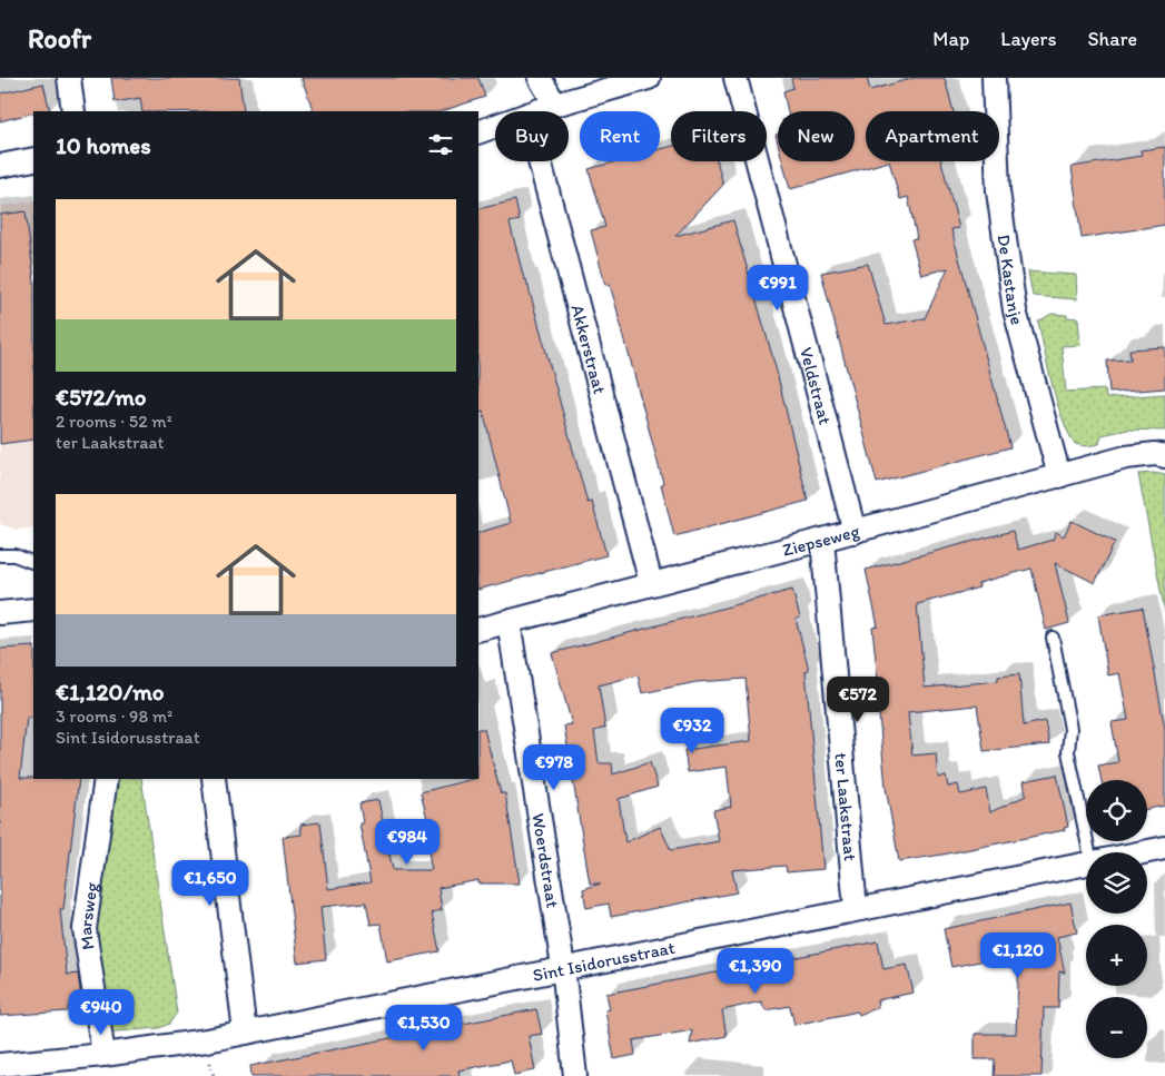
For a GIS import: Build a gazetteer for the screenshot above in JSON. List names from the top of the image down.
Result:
{
  "streets": {
    "street": [
      "De Kastanje",
      "Akkerstraat",
      "Veldstraat",
      "Ziepseweg",
      "ter Laakstraat",
      "Woerdstraat",
      "Marsweg",
      "Sint Isidorusstraat"
    ]
  },
  "crossings": [
    ["De Kastanje", "Ziepseweg"],
    ["Akkerstraat", "Ziepseweg"],
    ["Veldstraat", "Ziepseweg"],
    ["Ziepseweg", "ter Laakstraat"],
    ["Ziepseweg", "Woerdstraat"],
    ["ter Laakstraat", "Sint Isidorusstraat"],
    ["Woerdstraat", "Sint Isidorusstraat"],
    ["Marsweg", "Sint Isidorusstraat"]
  ],
  "page": {
    "header": "Roofr",
    "nav": ["Map", "Layers", "Share"],
    "chip": [
      "Buy",
      "Rent",
      "Filters",
      "New",
      "Apartment"
    ],
    "heading": "10 homes",
    "list": [
      {
        "name": "€572/mo",
        "note": "2 rooms · 52 m² · ter Laakstraat"
      },
      {
        "name": "€1,120/mo",
        "note": "3 rooms · 98 m² · Sint Isidorusstraat"
      }
    ],
    "price": [
      "€991",
      "€572",
      "€932",
      "€978",
      "€984",
      "€1,650",
      "€1,120",
      "€1,390",
      "€940",
      "€1,530"
    ],
    "map_buttons": ["+", "−"]
  }
}
